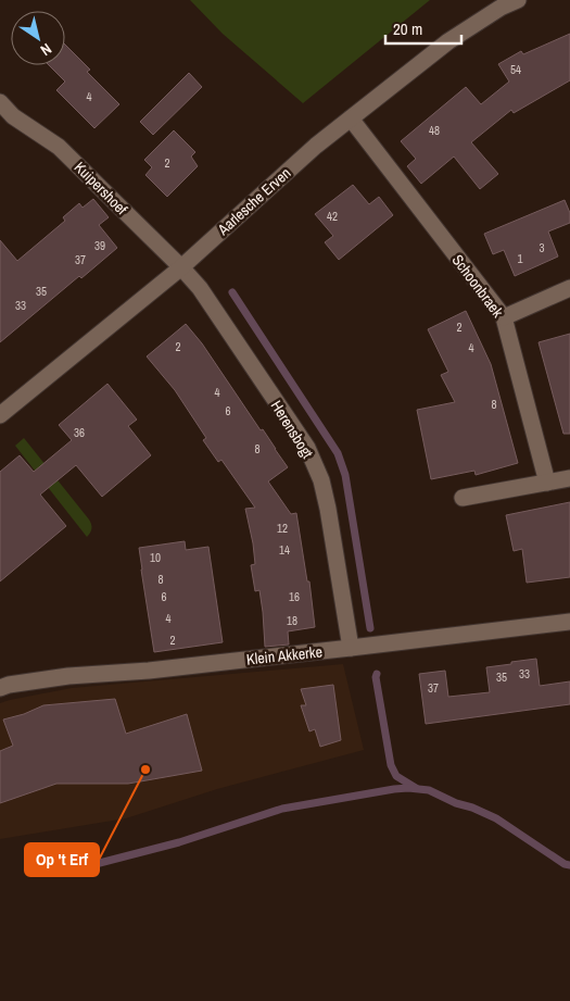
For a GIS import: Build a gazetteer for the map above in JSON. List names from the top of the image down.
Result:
{
  "streets": {
    "street": [
      "Kuipershoef",
      "Aarlesche Erven",
      "Schoonbraek",
      "Herensbogt",
      "Klein Akkerke"
    ]
  },
  "crossings": [
    ["Kuipershoef", "Aarlesche Erven"],
    ["Kuipershoef", "Herensbogt"],
    ["Aarlesche Erven", "Schoonbraek"],
    ["Aarlesche Erven", "Herensbogt"],
    ["Herensbogt", "Klein Akkerke"]
  ],
  "places": ["Op 't Erf"],
  "house_numbers": [
    "54",
    "4",
    "48",
    "2",
    "42",
    "39",
    "3",
    "1",
    "37",
    "35",
    "33",
    "2",
    "2",
    "4",
    "4",
    "8",
    "6",
    "36",
    "8",
    "12",
    "14",
    "10",
    "8",
    "6",
    "16",
    "4",
    "18",
    "2",
    "33",
    "35",
    "37"
  ],
  "scale_bar": "20 m",
  "north": "bottom right"
}
